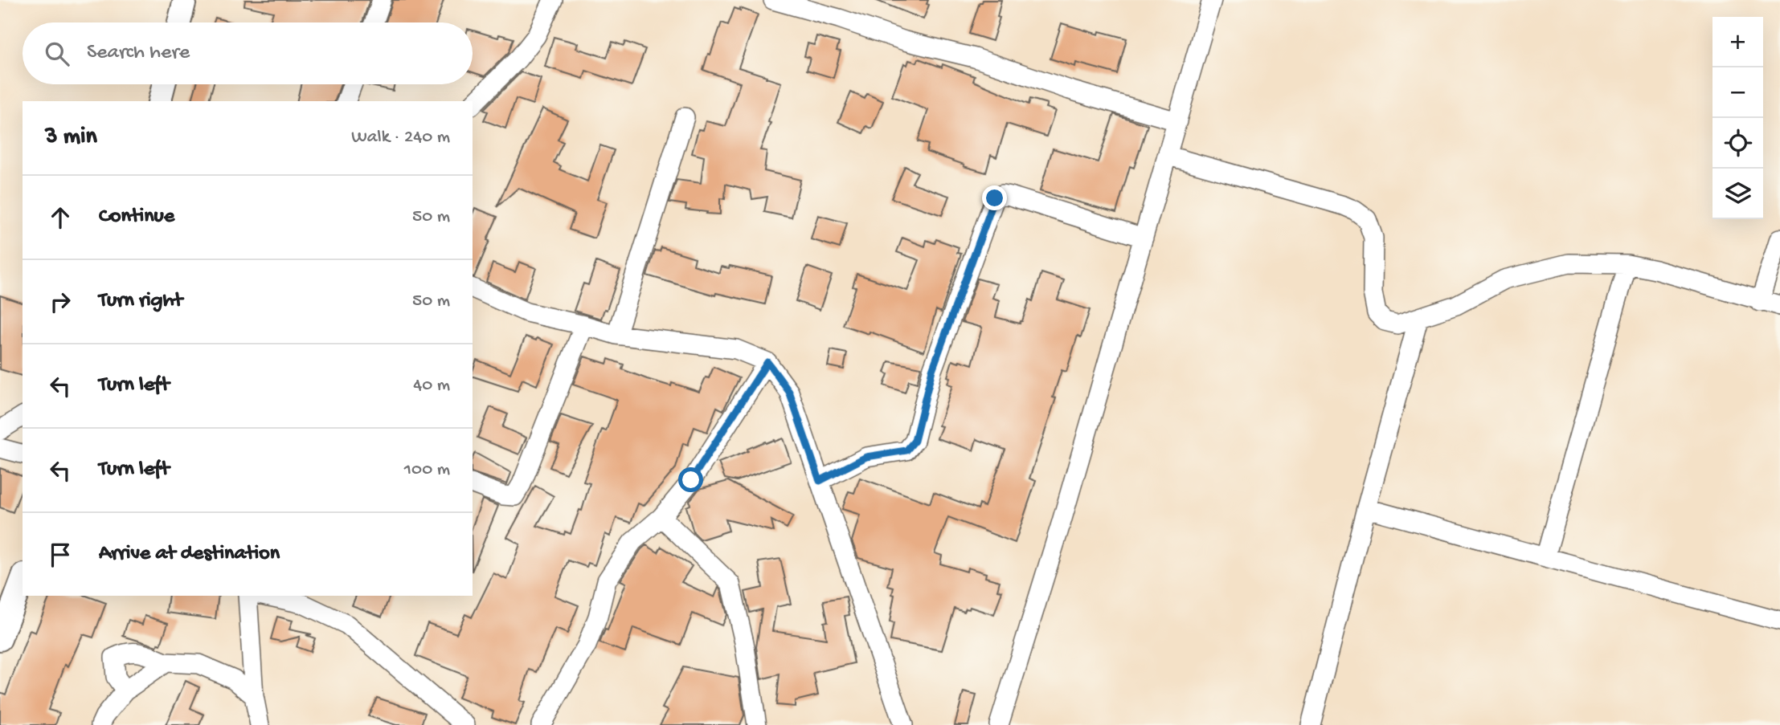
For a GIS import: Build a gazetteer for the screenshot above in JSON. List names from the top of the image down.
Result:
{
  "page": {
    "map_buttons": ["+", "−"],
    "search": "Search here",
    "heading": ["3 min", "Walk · 240 m"],
    "list": [
      ["Continue", "50 m"],
      ["Turn right", "50 m"],
      ["Turn left", "40 m"],
      ["Turn left", "100 m"],
      "Arrive at destination"
    ]
  }
}
